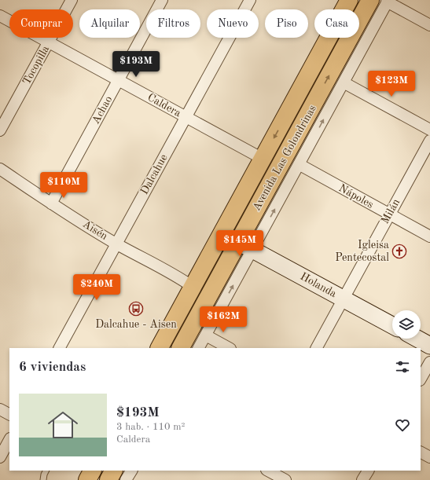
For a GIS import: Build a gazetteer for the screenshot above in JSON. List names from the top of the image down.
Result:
{
  "streets": {
    "main road": ["Avenida Las Golondrinas"],
    "street": [
      "Tocopilla",
      "Caldera",
      "Achao",
      "Dalcahue",
      "Nápoles",
      "Milán",
      "Aisén",
      "Holanda"
    ]
  },
  "crossings": [
    ["Tocopilla", "Caldera"],
    ["Caldera", "Achao"],
    ["Caldera", "Avenida Las Golondrinas"],
    ["Caldera", "Dalcahue"],
    ["Achao", "Aisén"],
    ["Avenida Las Golondrinas", "Nápoles"],
    ["Avenida Las Golondrinas", "Aisén"],
    ["Avenida Las Golondrinas", "Holanda"],
    ["Dalcahue", "Aisén"],
    ["Nápoles", "Milán"],
    ["Milán", "Holanda"]
  ],
  "places": {
    "church": ["Igleisa Pentecostal"],
    "bus stop": ["Dalcahue - Aisen"]
  },
  "page": {
    "chip": [
      "Comprar",
      "Alquilar",
      "Filtros",
      "Nuevo",
      "Piso",
      "Casa"
    ],
    "price": [
      "$193M",
      "$123M",
      "$110M",
      "$145M",
      "$240M",
      "$162M"
    ],
    "heading": "6 viviendas",
    "list": [
      {
        "name": "$193M",
        "note": "3 hab. · 110 m² · Caldera"
      }
    ]
  }
}
